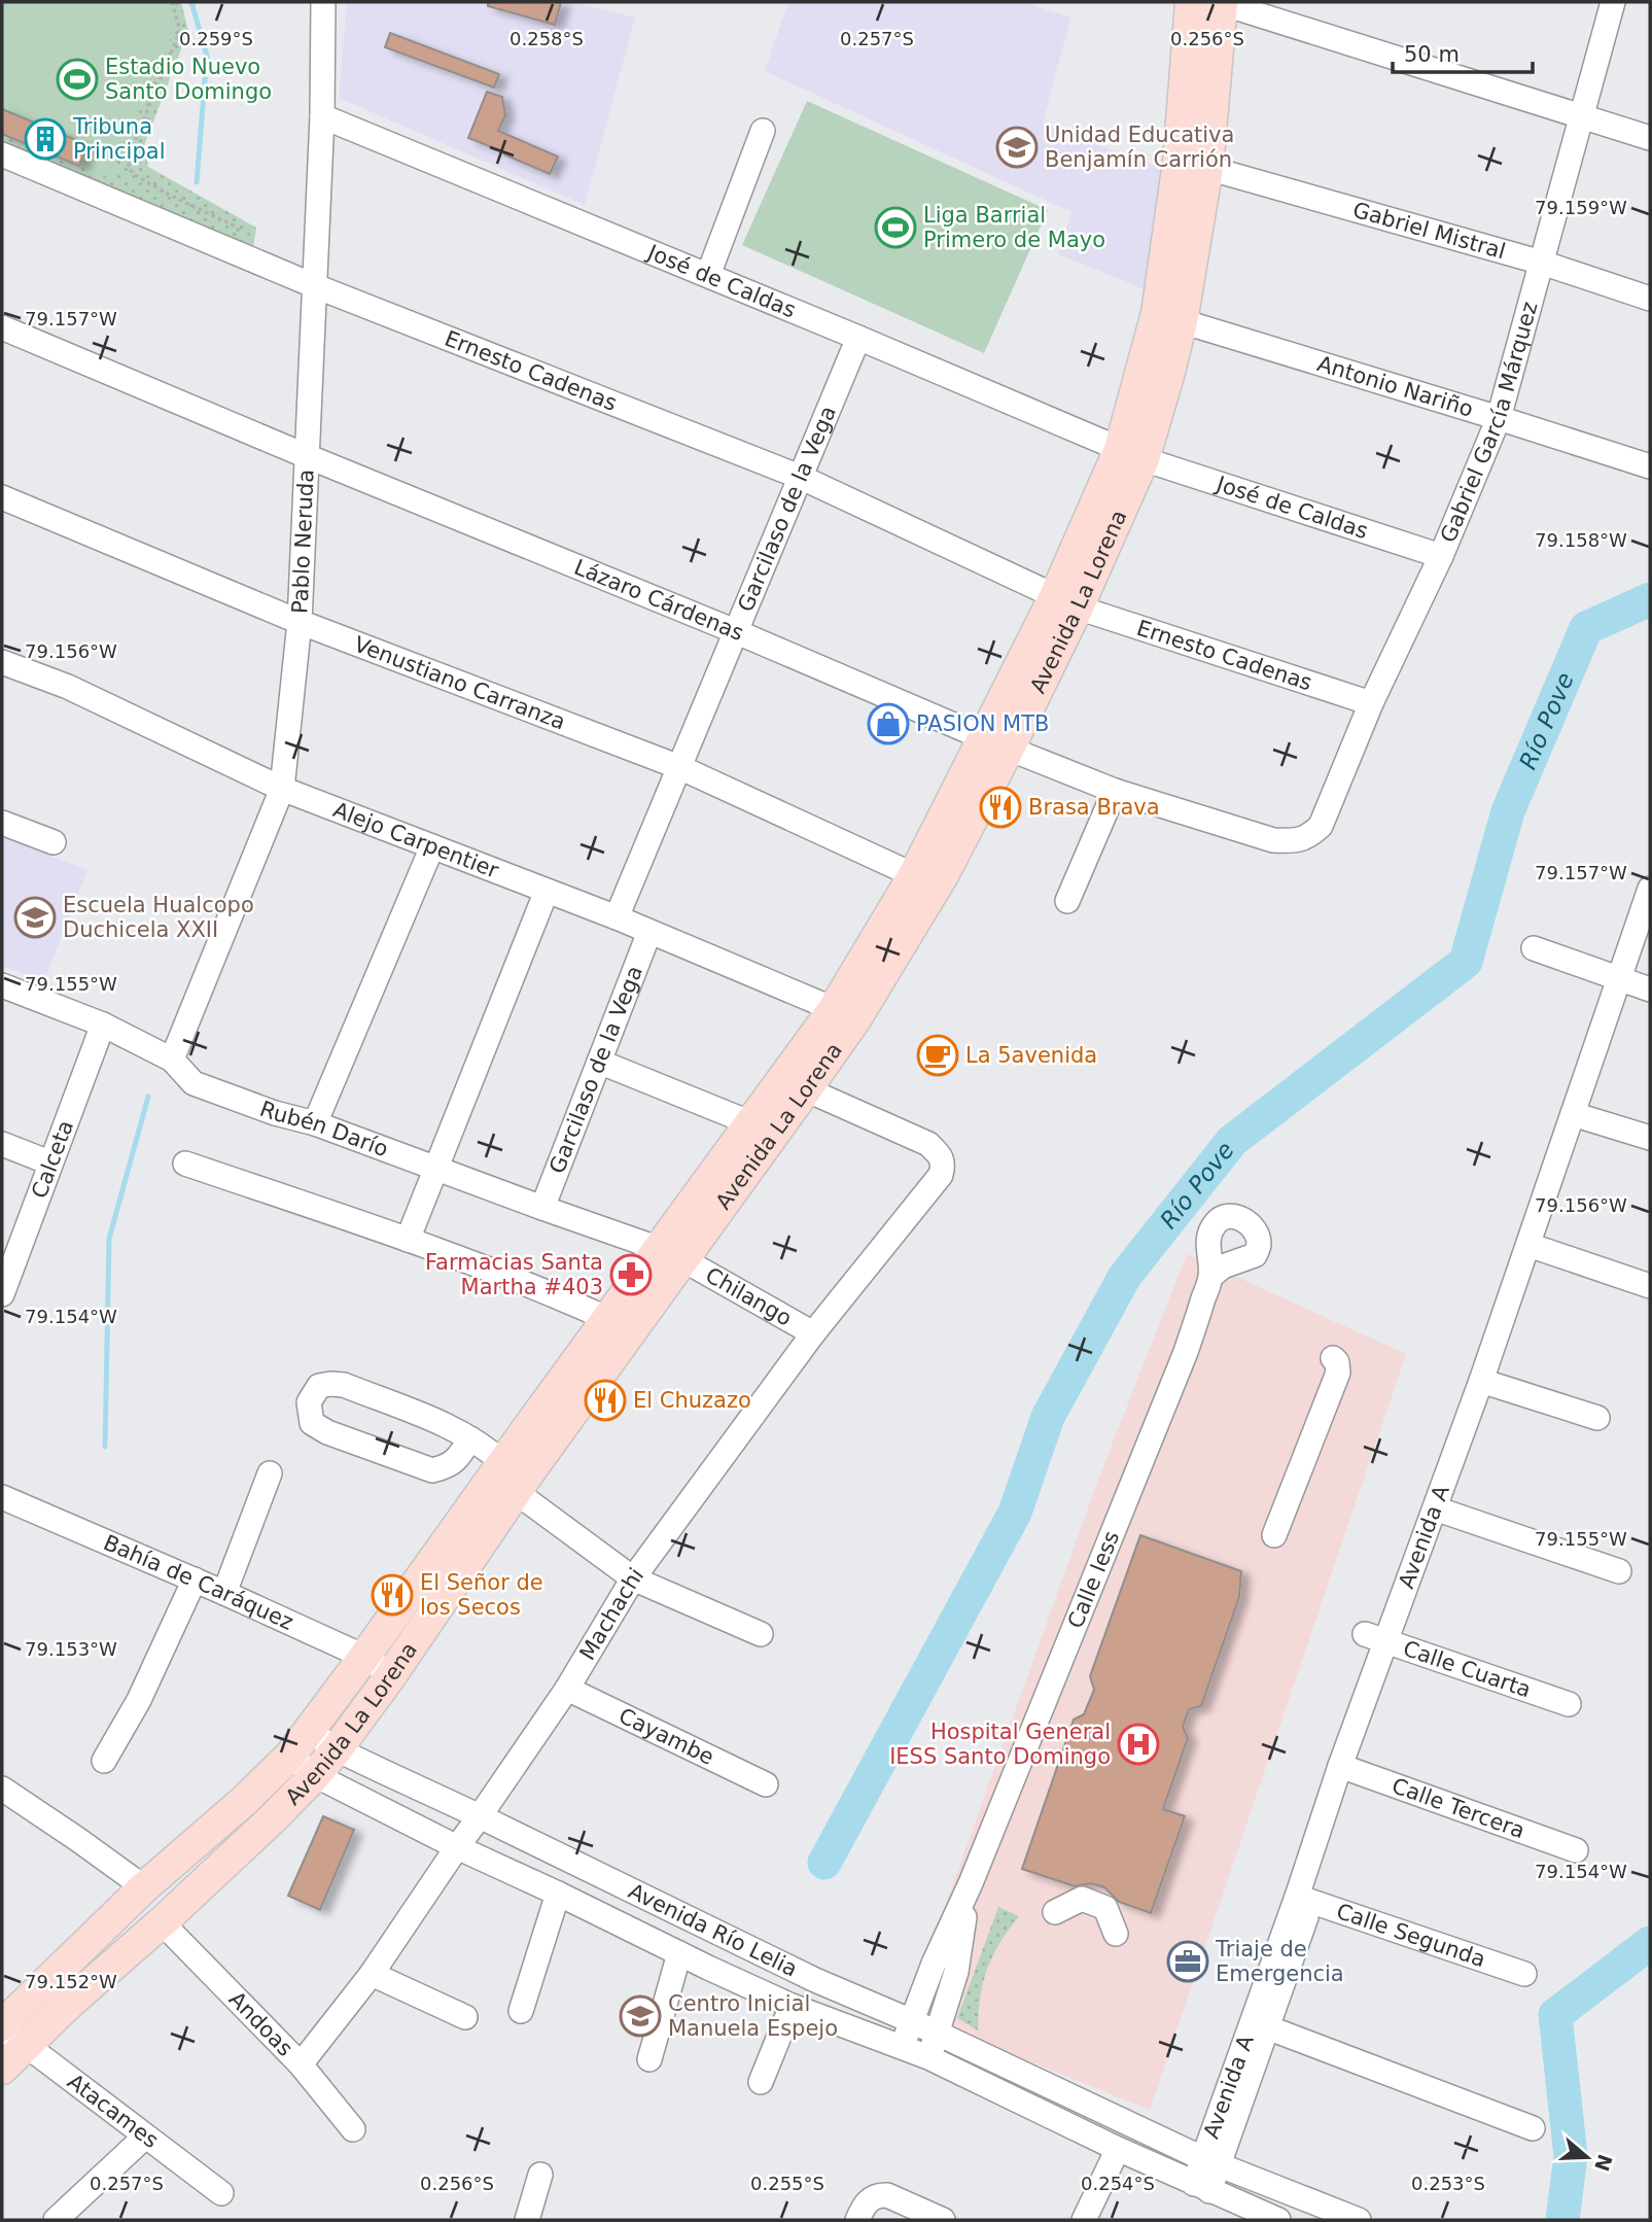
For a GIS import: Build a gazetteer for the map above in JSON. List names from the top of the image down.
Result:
{
  "streets": {
    "main road": ["Avenida La Lorena"],
    "street": [
      "Gabriel Mistral",
      "José de Caldas",
      "Ernesto Cadenas",
      "Antonio Nariño",
      "Gabriel García Márquez",
      "Garcilaso de la Vega",
      "Pablo Neruda",
      "Lázaro Cárdenas",
      "Venustiano Carranza",
      "Alejo Carpentier",
      "Rubén Darío",
      "Calceta",
      "Chilango",
      "Avenida A",
      "Calle Iess",
      "Bahía de Caráquez",
      "Machachi",
      "Calle Cuarta",
      "Cayambe",
      "Calle Tercera",
      "Avenida Río Lelia",
      "Calle Segunda",
      "Andoas",
      "Atacames"
    ]
  },
  "crossings": [
    ["Gabriel Mistral", "Gabriel García Márquez"],
    ["Gabriel Mistral", "Avenida La Lorena"],
    ["José de Caldas", "Gabriel García Márquez"],
    ["José de Caldas", "Garcilaso de la Vega"],
    ["José de Caldas", "Pablo Neruda"],
    ["José de Caldas", "Avenida La Lorena"],
    ["Ernesto Cadenas", "Gabriel García Márquez"],
    ["Ernesto Cadenas", "Garcilaso de la Vega"],
    ["Ernesto Cadenas", "Pablo Neruda"],
    ["Ernesto Cadenas", "Avenida La Lorena"],
    ["Antonio Nariño", "Gabriel García Márquez"],
    ["Antonio Nariño", "Avenida La Lorena"],
    ["Gabriel García Márquez", "Lázaro Cárdenas"],
    ["Garcilaso de la Vega", "Lázaro Cárdenas"],
    ["Garcilaso de la Vega", "Venustiano Carranza"],
    ["Garcilaso de la Vega", "Alejo Carpentier"],
    ["Garcilaso de la Vega", "Rubén Darío"],
    ["Pablo Neruda", "Lázaro Cárdenas"],
    ["Pablo Neruda", "Venustiano Carranza"],
    ["Pablo Neruda", "Alejo Carpentier"],
    ["Pablo Neruda", "Rubén Darío"],
    ["Lázaro Cárdenas", "Avenida La Lorena"],
    ["Avenida La Lorena", "Venustiano Carranza"],
    ["Avenida La Lorena", "Alejo Carpentier"],
    ["Avenida La Lorena", "Rubén Darío"],
    ["Avenida La Lorena", "Chilango"],
    ["Avenida La Lorena", "Bahía de Caráquez"],
    ["Avenida La Lorena", "Machachi"],
    ["Avenida La Lorena", "Avenida Río Lelia"],
    ["Avenida La Lorena", "Andoas"],
    ["Avenida La Lorena", "Atacames"],
    ["Rubén Darío", "Calceta"],
    ["Rubén Darío", "Chilango"],
    ["Chilango", "Machachi"],
    ["Avenida A", "Calle Cuarta"],
    ["Avenida A", "Calle Tercera"],
    ["Avenida A", "Avenida Río Lelia"],
    ["Avenida A", "Calle Segunda"],
    ["Calle Iess", "Avenida Río Lelia"],
    ["Machachi", "Cayambe"],
    ["Machachi", "Avenida Río Lelia"],
    ["Machachi", "Andoas"]
  ],
  "water": ["Río Pove"],
  "places": {
    "sports": ["Estadio Nuevo Santo Domingo", "Liga Barrial Primero de Mayo"],
    "building": ["Tribuna Principal"],
    "school or university": ["Unidad Educativa Benjamín Carrión", "Escuela Hualcopo Duchicela XXII", "Centro Inicial Manuela Espejo"],
    "shop": ["PASION MTB"],
    "restaurant": ["Brasa Brava", "El Chuzazo", "El Señor de los Secos"],
    "cafe": ["La 5avenida"],
    "pharmacy": ["Farmacias Santa Martha #403"],
    "hospital": ["Hospital General IESS Santo Domingo"],
    "office": ["Triaje de Emergencia"]
  },
  "scale_bar": "50 m",
  "north": "right",
  "coordinates": [
    "0.259°S",
    "0.258°S",
    "0.257°S",
    "0.256°S",
    "79.159°W",
    "79.157°W",
    "79.158°W",
    "79.156°W",
    "79.155°W",
    "79.154°W",
    "79.153°W",
    "79.152°W",
    "0.255°S",
    "0.254°S",
    "0.253°S"
  ]
}
